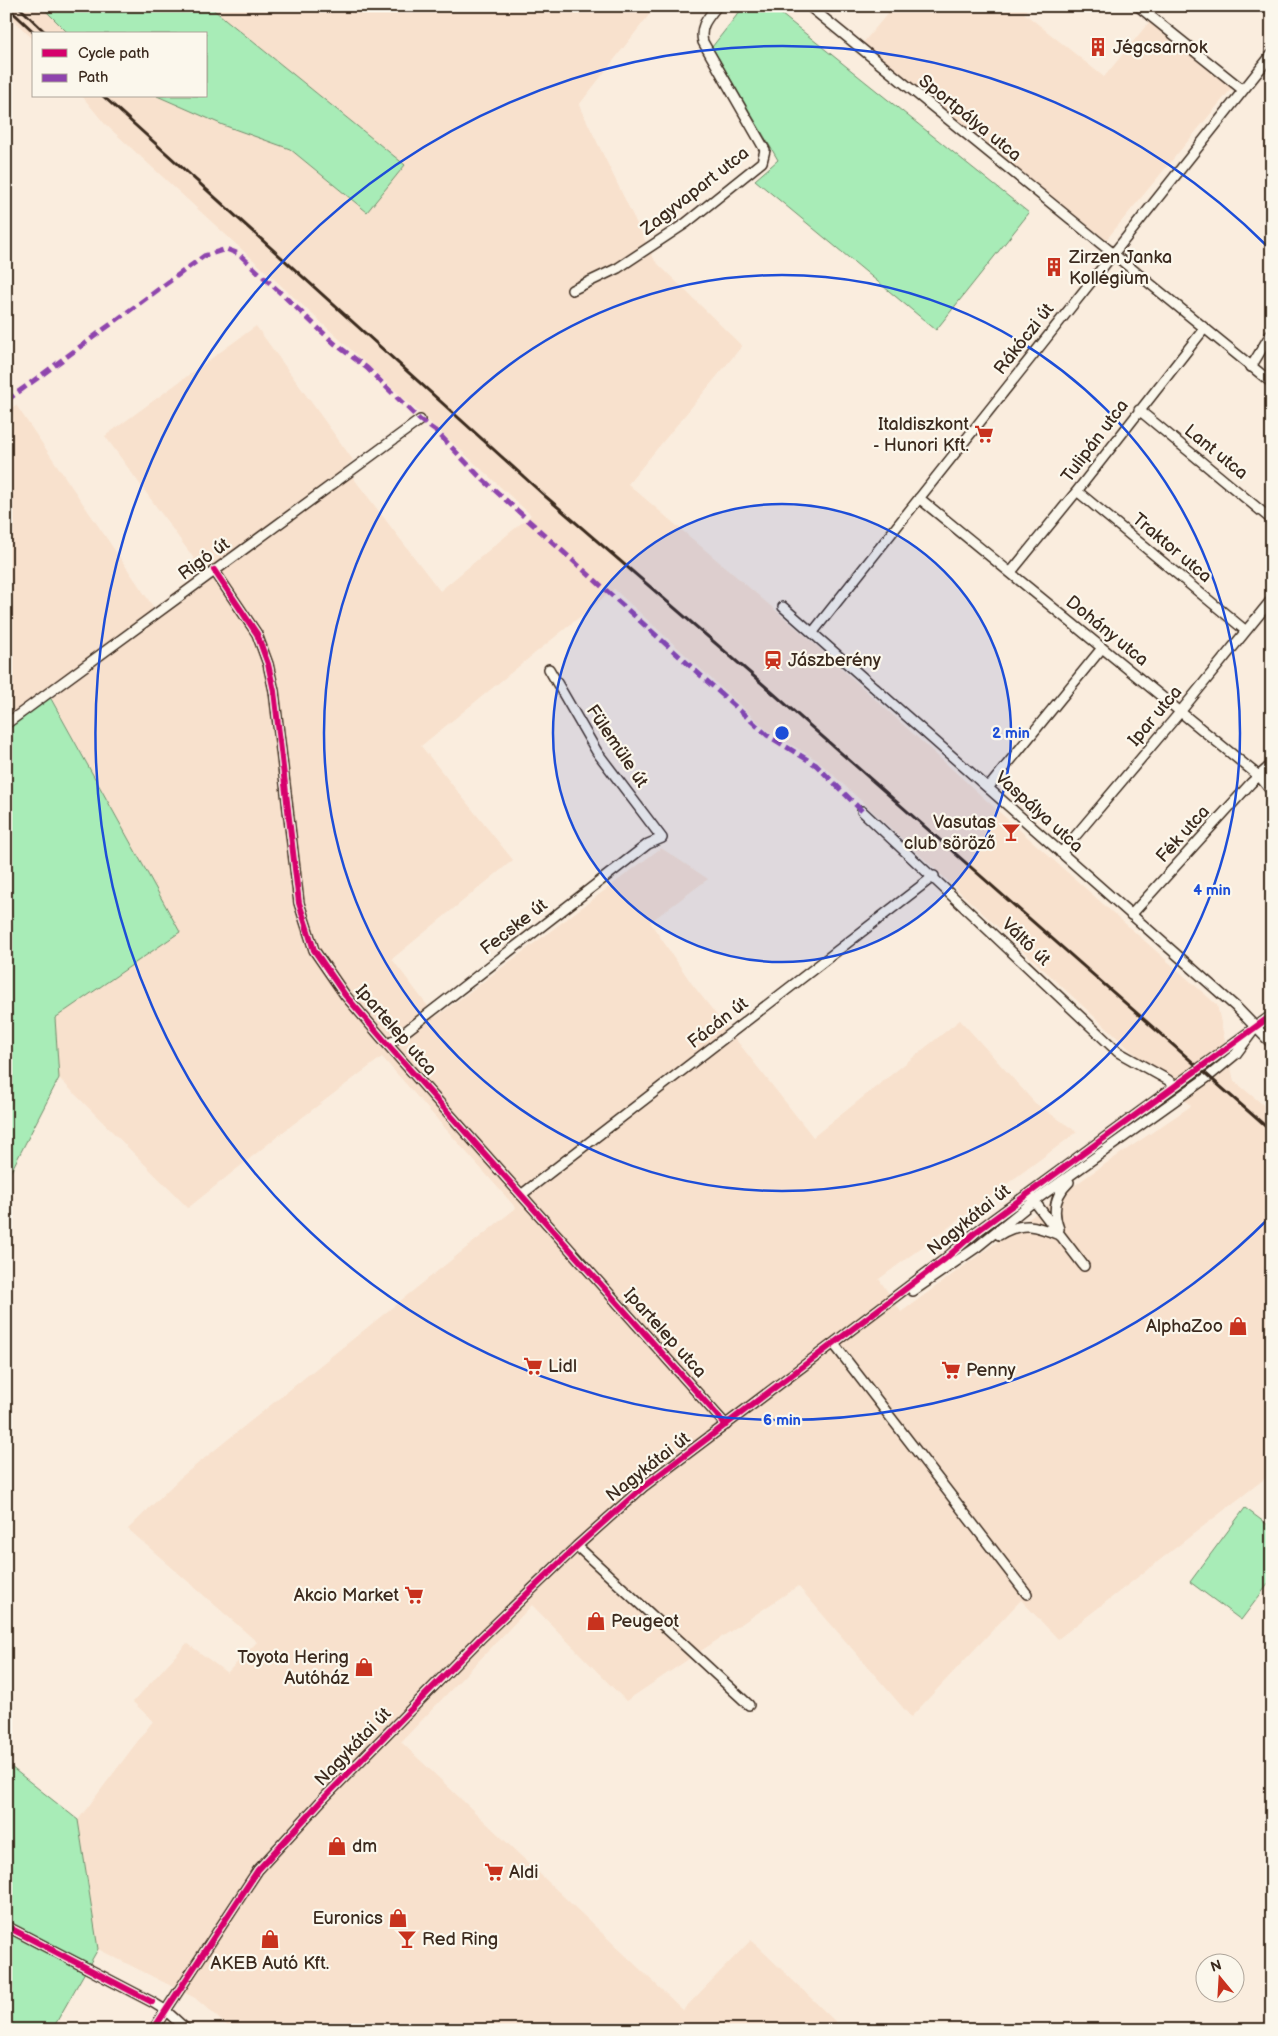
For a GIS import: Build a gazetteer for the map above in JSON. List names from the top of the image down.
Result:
{
  "streets": {
    "street": [
      "Sportpálya utca",
      "Zagyvapart utca",
      "Rákóczi út",
      "Tulipán utca",
      "Lant utca",
      "Traktor utca",
      "Rigó út",
      "Dohány utca",
      "Ipar utca",
      "Fülemüle út",
      "Vaspálya utca",
      "Fék utca",
      "Fecske út",
      "Váltó út",
      "Fácán út",
      "Ipartelep utca",
      "Nagykátai út"
    ]
  },
  "crossings": [
    ["Sportpálya utca", "Rákóczi út"],
    ["Sportpálya utca", "Tulipán utca"],
    ["Rákóczi út", "Dohány utca"],
    ["Rákóczi út", "Vaspálya utca"],
    ["Tulipán utca", "Lant utca"],
    ["Tulipán utca", "Traktor utca"],
    ["Tulipán utca", "Dohány utca"],
    ["Traktor utca", "Ipar utca"],
    ["Rigó út", "Ipartelep utca"],
    ["Dohány utca", "Ipar utca"],
    ["Dohány utca", "Fék utca"],
    ["Ipar utca", "Vaspálya utca"],
    ["Fülemüle út", "Fecske út"],
    ["Vaspálya utca", "Fék utca"],
    ["Vaspálya utca", "Nagykátai út"],
    ["Fecske út", "Ipartelep utca"],
    ["Váltó út", "Fácán út"],
    ["Váltó út", "Nagykátai út"],
    ["Fácán út", "Ipartelep utca"],
    ["Ipartelep utca", "Nagykátai út"]
  ],
  "places": {
    "building": ["Jégcsarnok", "Zirzen Janka Kollégium"],
    "supermarket": [
      "Italdiszkont - Hunori Kft.",
      "Lidl",
      "Penny",
      "Akcio Market",
      "Aldi"
    ],
    "station": ["Jászberény"],
    "bar": ["Vasutas club söröző", "Red Ring"],
    "shop": [
      "AlphaZoo",
      "Peugeot",
      "Toyota Hering Autóház",
      "dm",
      "Euronics",
      "AKEB Autó Kft."
    ]
  },
  "legend": ["Cycle path", "Path"],
  "north": "top",
  "rings": ["2 min", "4 min", "6 min"]
}
